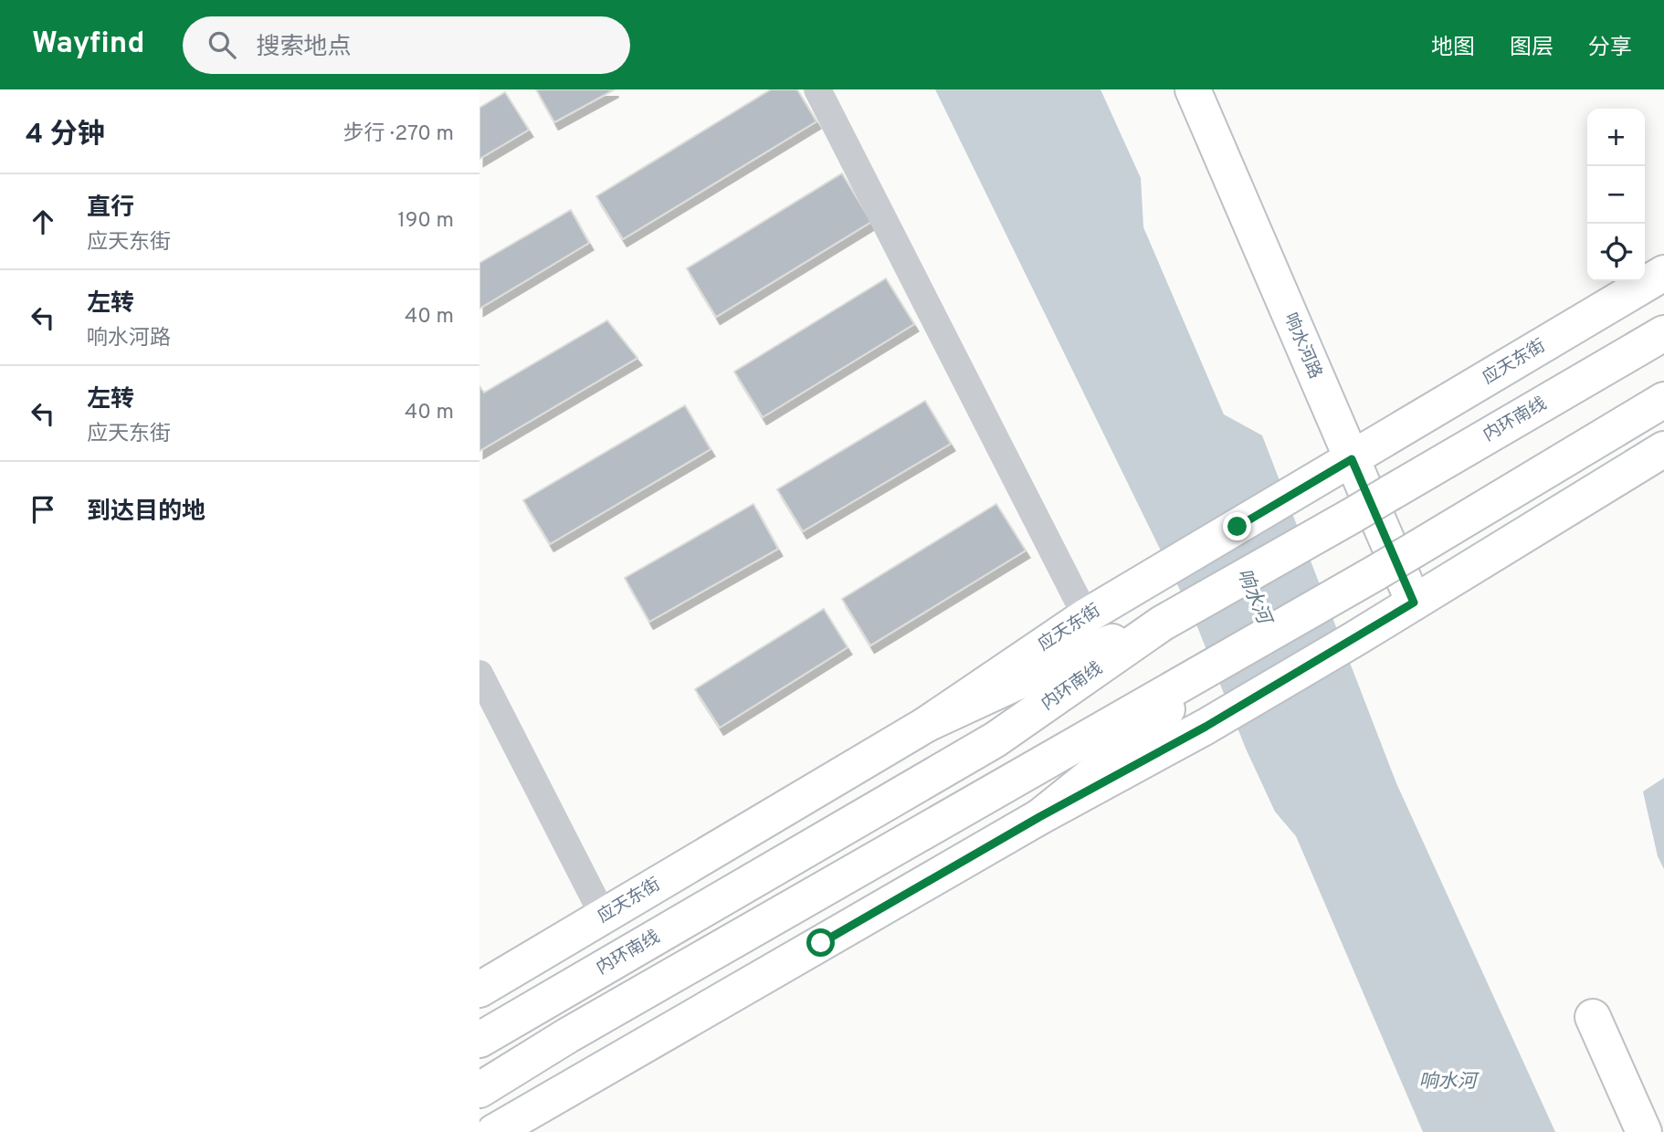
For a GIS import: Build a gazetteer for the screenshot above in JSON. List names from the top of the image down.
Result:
{
  "streets": {
    "main road": ["响水河路", "应天东街", "内环南线"]
  },
  "crossings": [
    ["响水河路", "应天东街"]
  ],
  "water": ["响水河"],
  "page": {
    "header": "Wayfind",
    "search": "搜索地点",
    "nav": ["地图", "图层", "分享"],
    "heading": ["4 分钟", "步行 · 270 m"],
    "map_buttons": ["+", "−"],
    "list": [
      ["直行", "应天东街", "190 m"],
      ["左转", "响水河路", "40 m"],
      ["左转", "应天东街", "40 m"],
      "到达目的地"
    ]
  }
}
